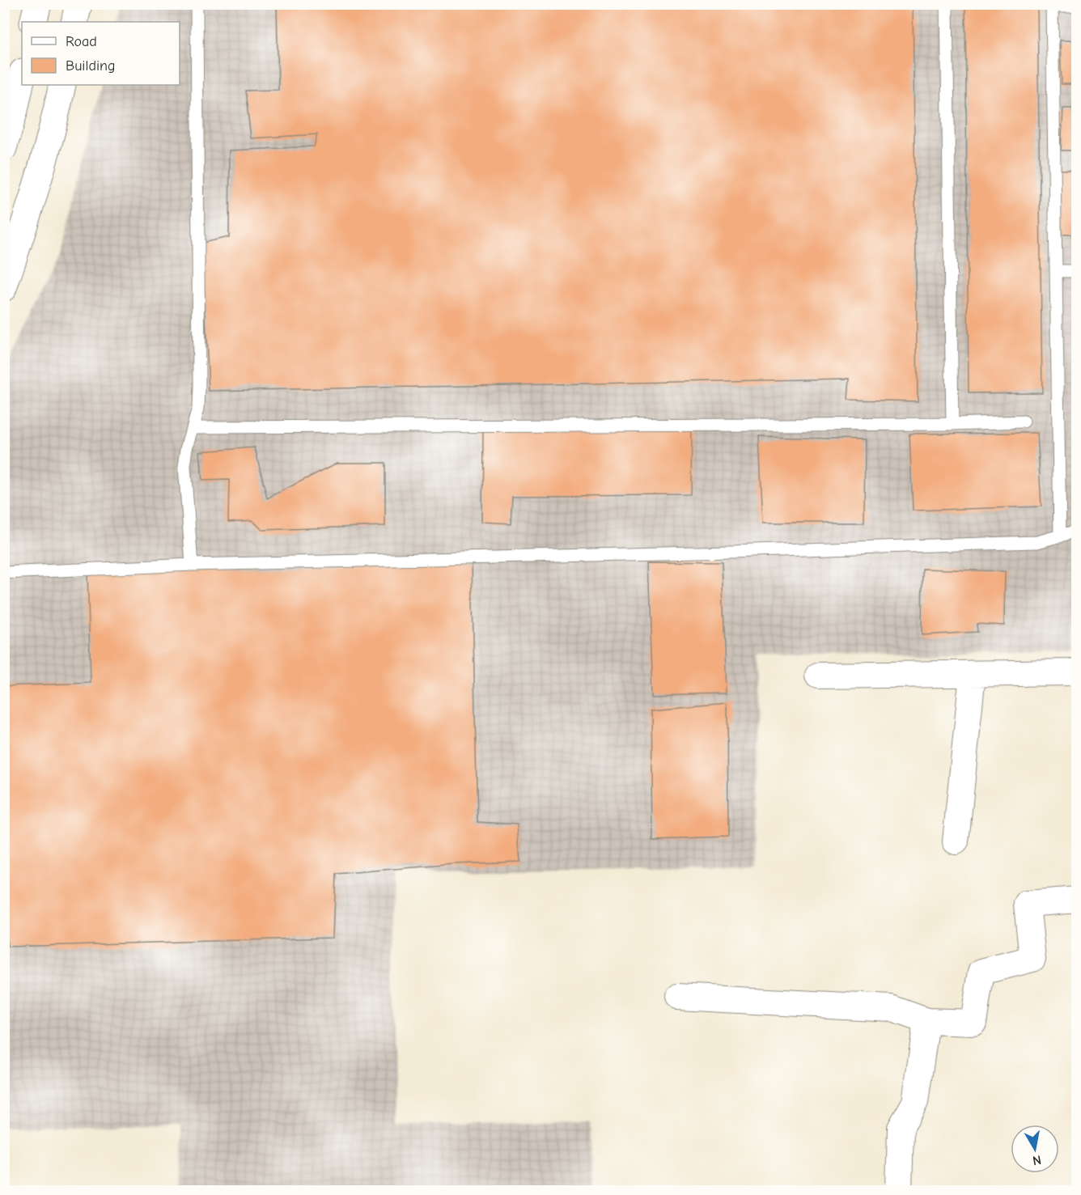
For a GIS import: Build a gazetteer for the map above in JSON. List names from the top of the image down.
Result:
{
  "legend": ["Road", "Building"],
  "north": "bottom"
}
